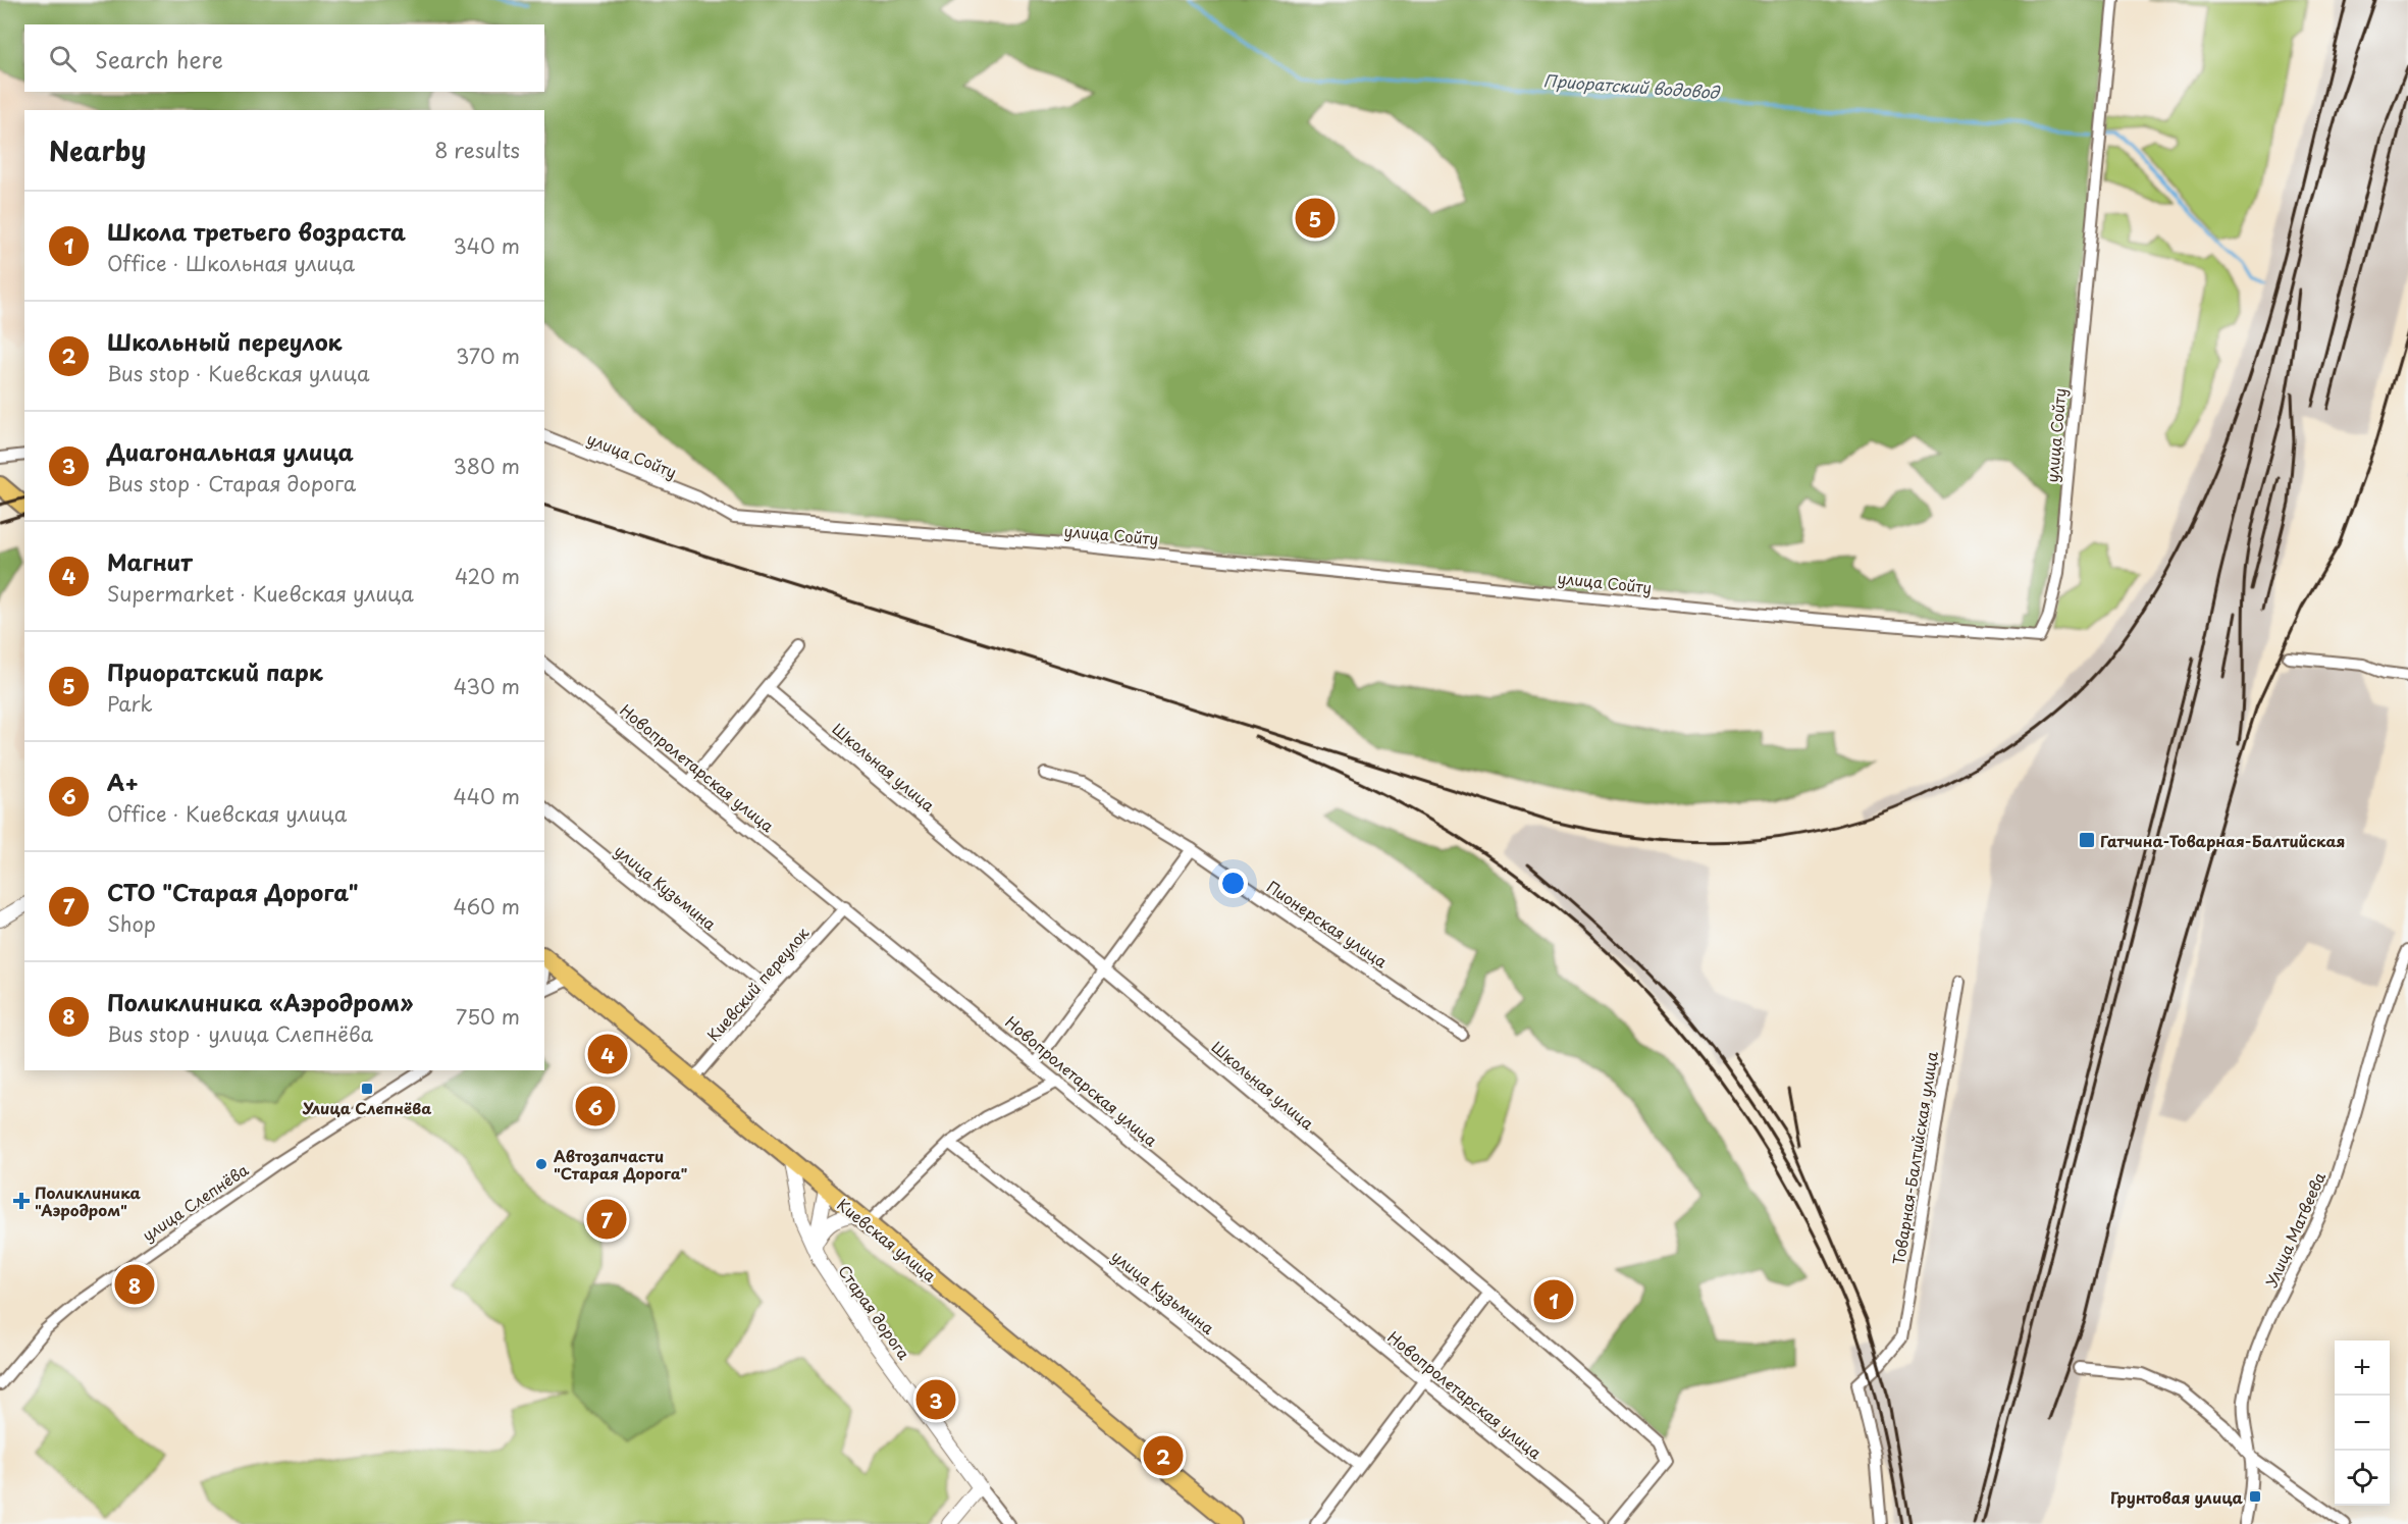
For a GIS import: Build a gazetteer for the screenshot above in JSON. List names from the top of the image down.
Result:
{
  "streets": {
    "main road": ["Киевская улица"],
    "street": [
      "улица Сойту",
      "Школьная улица",
      "Новопролетарская улица",
      "улица Кузьмина",
      "Пионерская улица",
      "Киевский переулок",
      "Товарная-Балтийская улица",
      "улица Слепнёва",
      "Улица Матвеева",
      "Старая дорога"
    ]
  },
  "crossings": [
    ["Новопролетарская улица", "Киевский переулок"],
    ["улица Кузьмина", "Киевский переулок"],
    ["Киевский переулок", "Киевская улица"],
    ["Киевская улица", "Старая дорога"]
  ],
  "water": ["Приоратский водовод"],
  "places": {
    "transit": ["Гатчина-Товарная-Балтийская", "Улица Слепнёва", "Грунтовая улица"],
    "other": ["Автозапчасти \"Старая Дорога\""],
    "health": ["Поликлиника \"Аэродром\""]
  },
  "page": {
    "search": "Search here",
    "heading": ["Nearby", "8 results"],
    "list": [
      {
        "mark": "1",
        "name": "Школа третьего возраста",
        "note": "Office · Школьная улица",
        "value": "340 m"
      },
      {
        "mark": "2",
        "name": "Школьный переулок",
        "note": "Bus stop · Киевская улица",
        "value": "370 m"
      },
      {
        "mark": "3",
        "name": "Диагональная улица",
        "note": "Bus stop · Старая дорога",
        "value": "380 m"
      },
      {
        "mark": "4",
        "name": "Магнит",
        "note": "Supermarket · Киевская улица",
        "value": "420 m"
      },
      {
        "mark": "5",
        "name": "Приоратский парк",
        "note": "Park",
        "value": "430 m"
      },
      {
        "mark": "6",
        "name": "А+",
        "note": "Office · Киевская улица",
        "value": "440 m"
      },
      {
        "mark": "7",
        "name": "СТО \"Старая Дорога\"",
        "note": "Shop",
        "value": "460 m"
      },
      {
        "mark": "8",
        "name": "Поликлиника «Аэродром»",
        "note": "Bus stop · улица Слепнёва",
        "value": "750 m"
      }
    ],
    "pins": [
      "5",
      "4",
      "6",
      "7",
      "8",
      "1",
      "3",
      "2"
    ],
    "map_buttons": ["+", "−"]
  }
}
